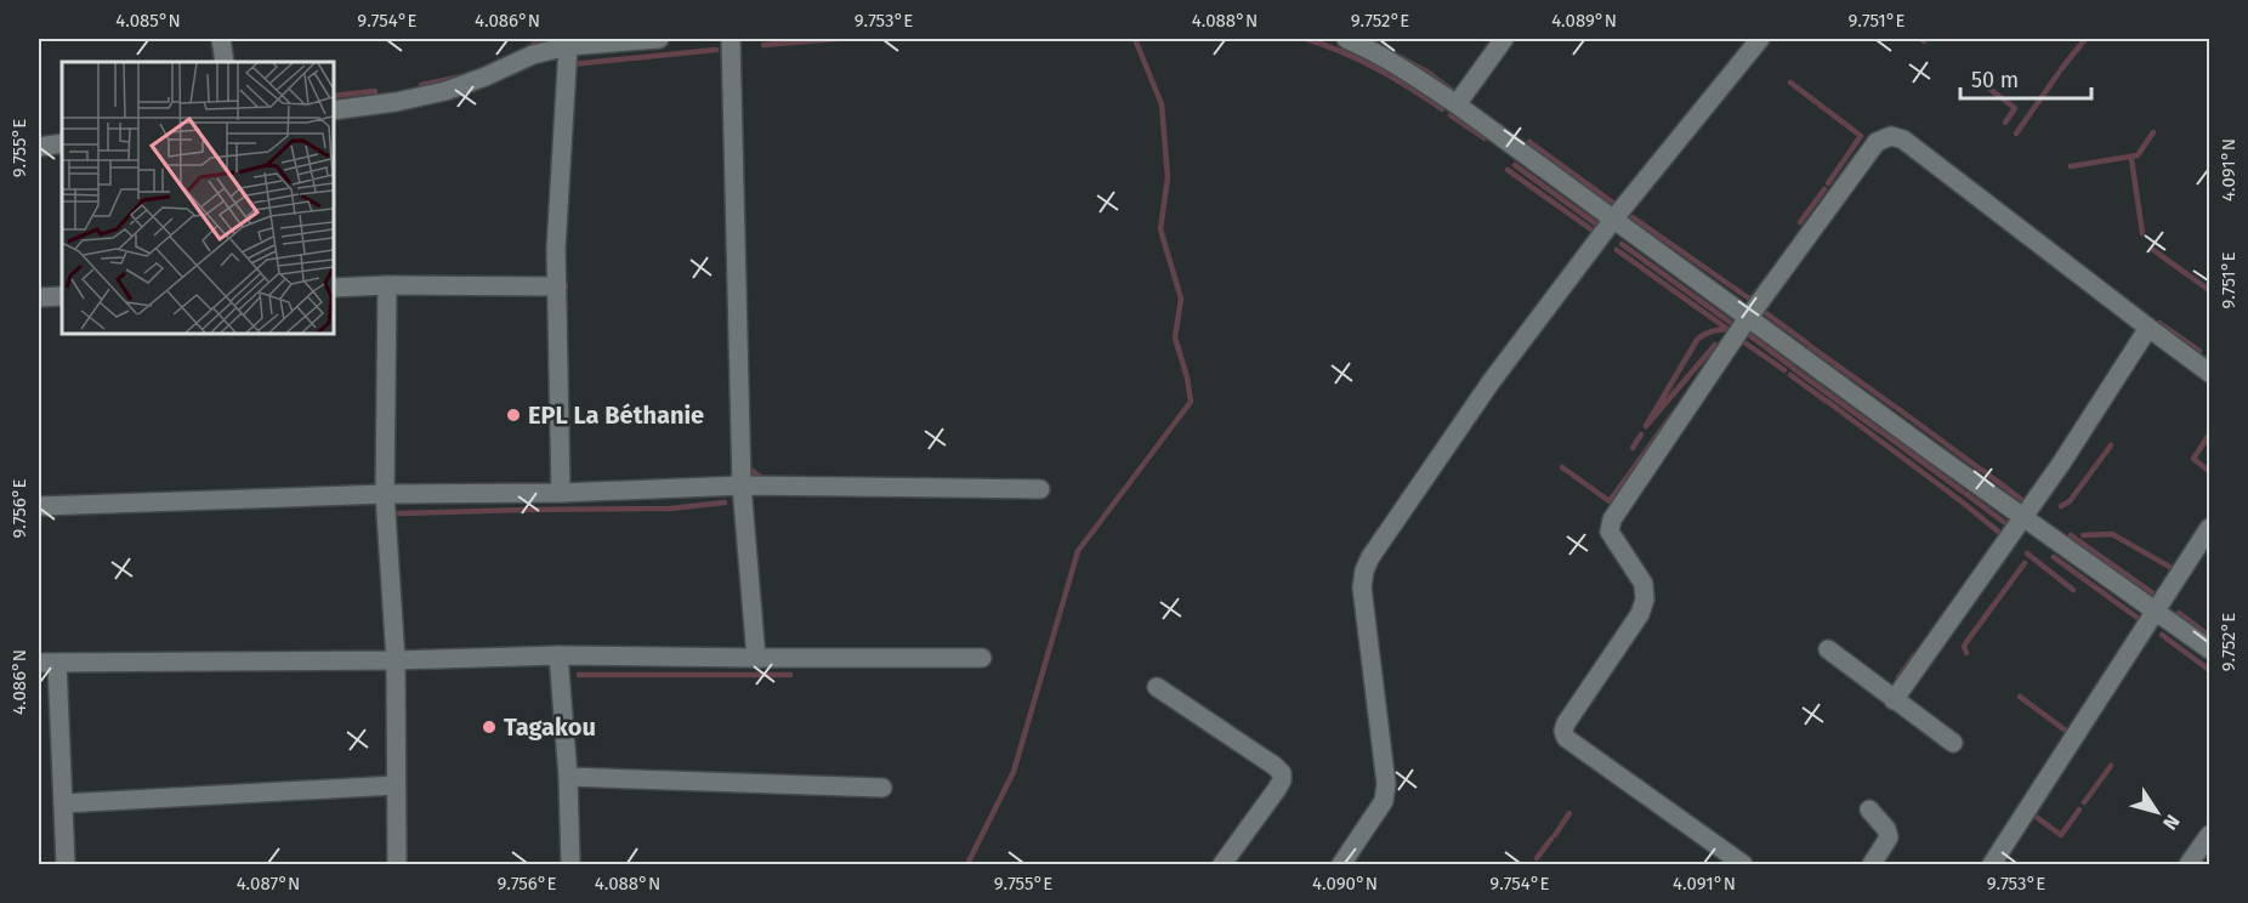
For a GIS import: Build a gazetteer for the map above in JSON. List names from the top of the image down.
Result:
{
  "places": ["EPL La Béthanie", "Tagakou"],
  "scale_bar": "50 m",
  "north": "bottom right",
  "coordinates": [
    "4.085°N",
    "9.754°E",
    "4.086°N",
    "9.753°E",
    "4.088°N",
    "9.752°E",
    "4.089°N",
    "9.751°E",
    "9.755°E",
    "4.091°N",
    "9.756°E",
    "4.087°N",
    "4.090°N"
  ]
}
